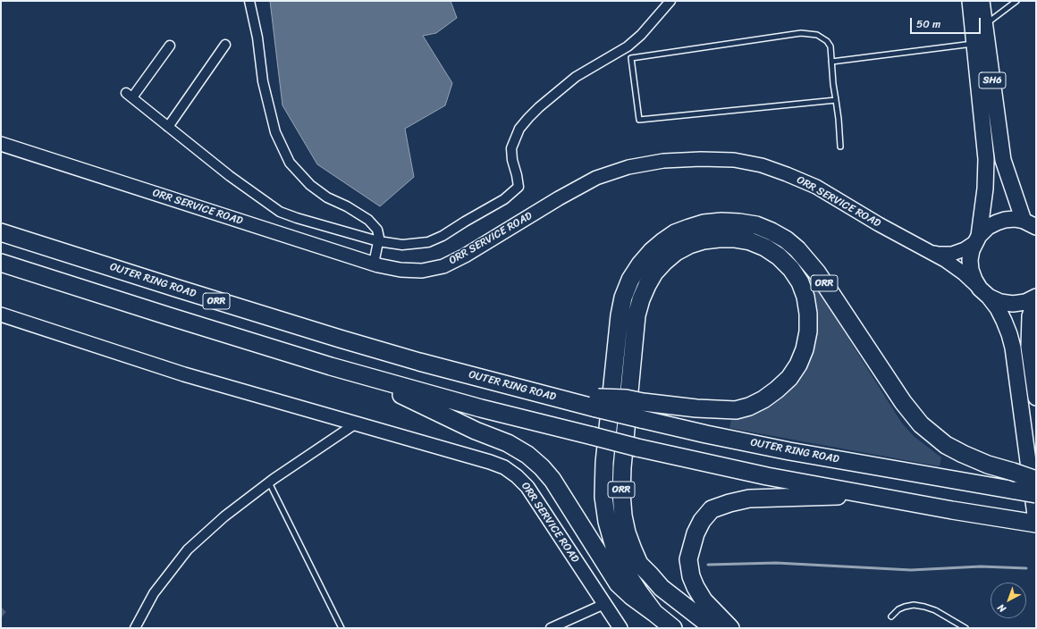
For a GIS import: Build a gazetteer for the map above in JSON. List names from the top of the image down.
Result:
{
  "streets": {
    "highway": ["OUTER RING ROAD", "ORR"],
    "main road": ["SH6", "ORR SERVICE ROAD"]
  },
  "crossings": [
    ["OUTER RING ROAD", "ORR"]
  ],
  "scale_bar": "50 m",
  "north": "bottom left"
}
